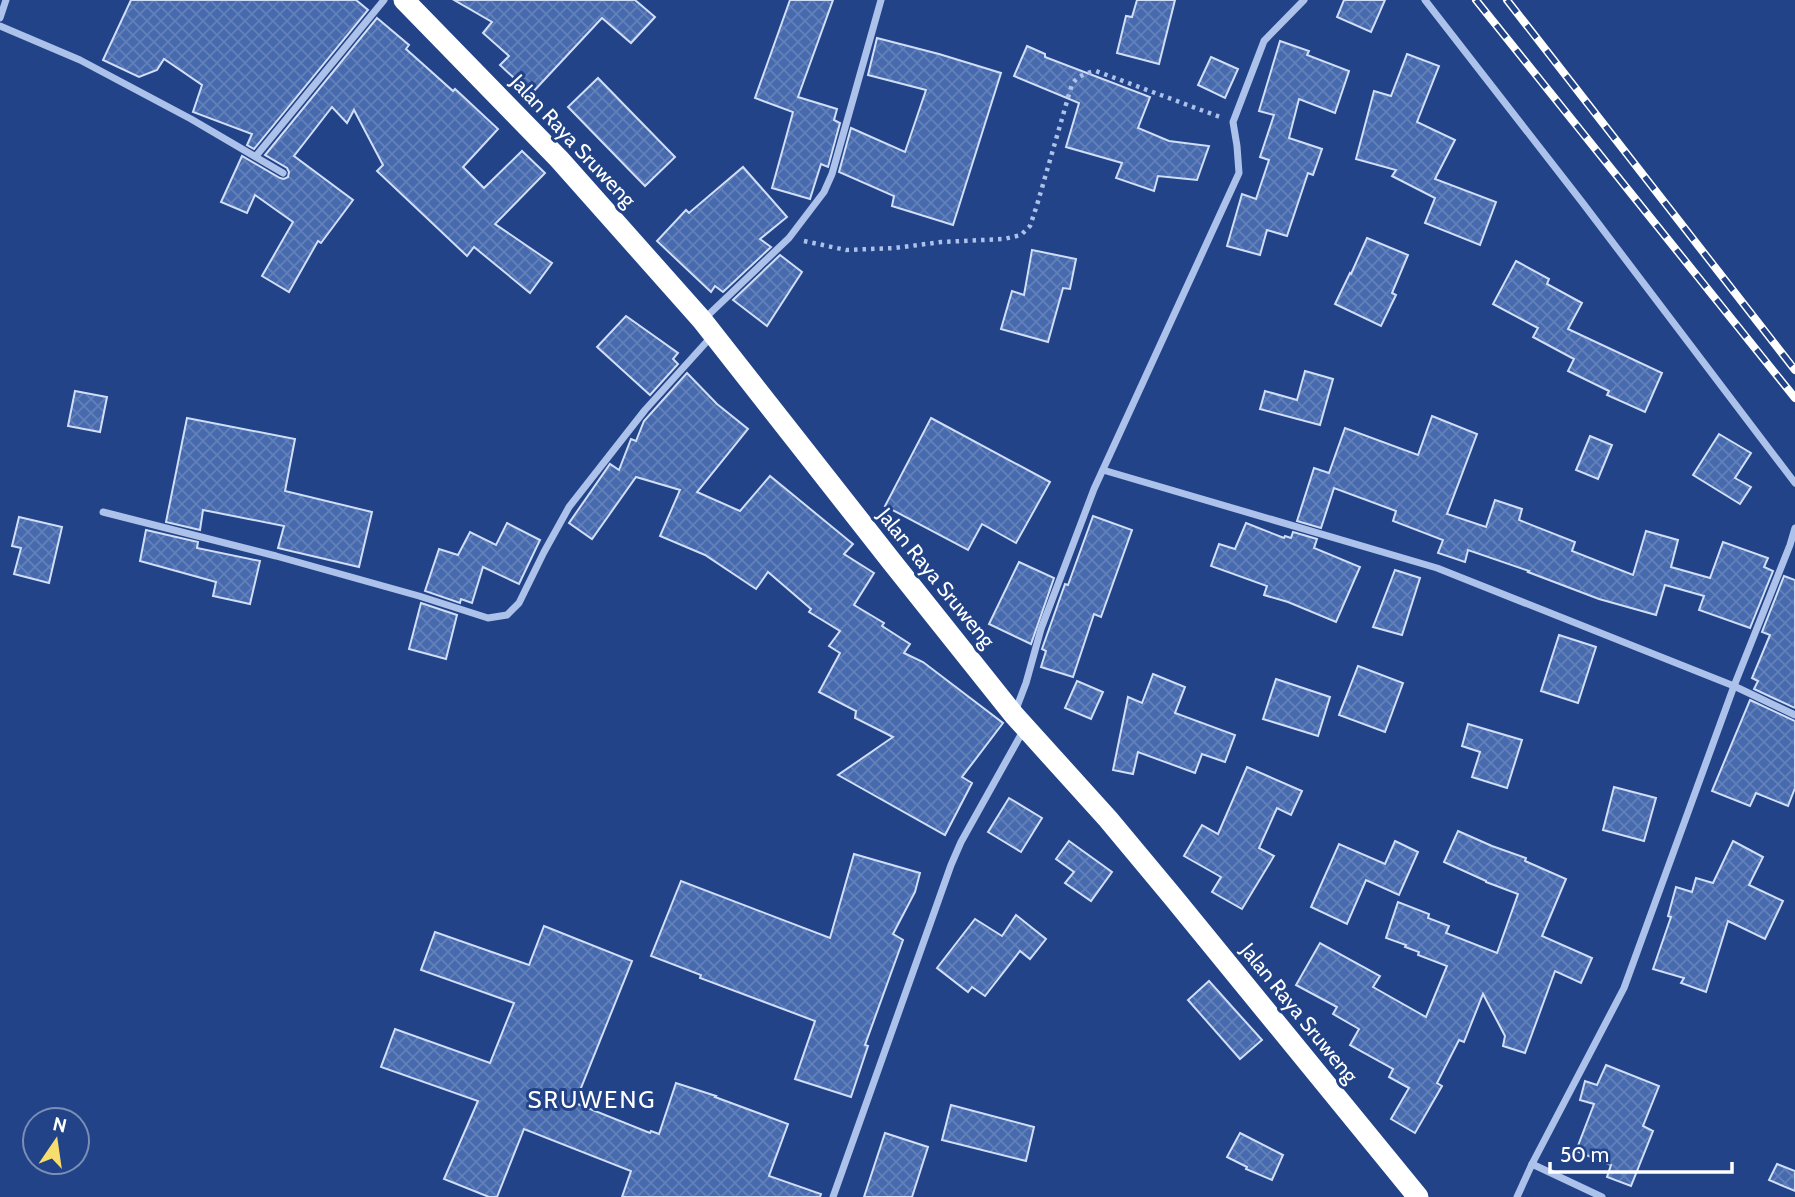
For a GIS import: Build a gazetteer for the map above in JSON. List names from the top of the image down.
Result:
{
  "streets": {
    "highway": ["Jalan Raya Sruweng"]
  },
  "districts": ["SRUWENG"],
  "scale_bar": "50 m",
  "north": "top"
}
